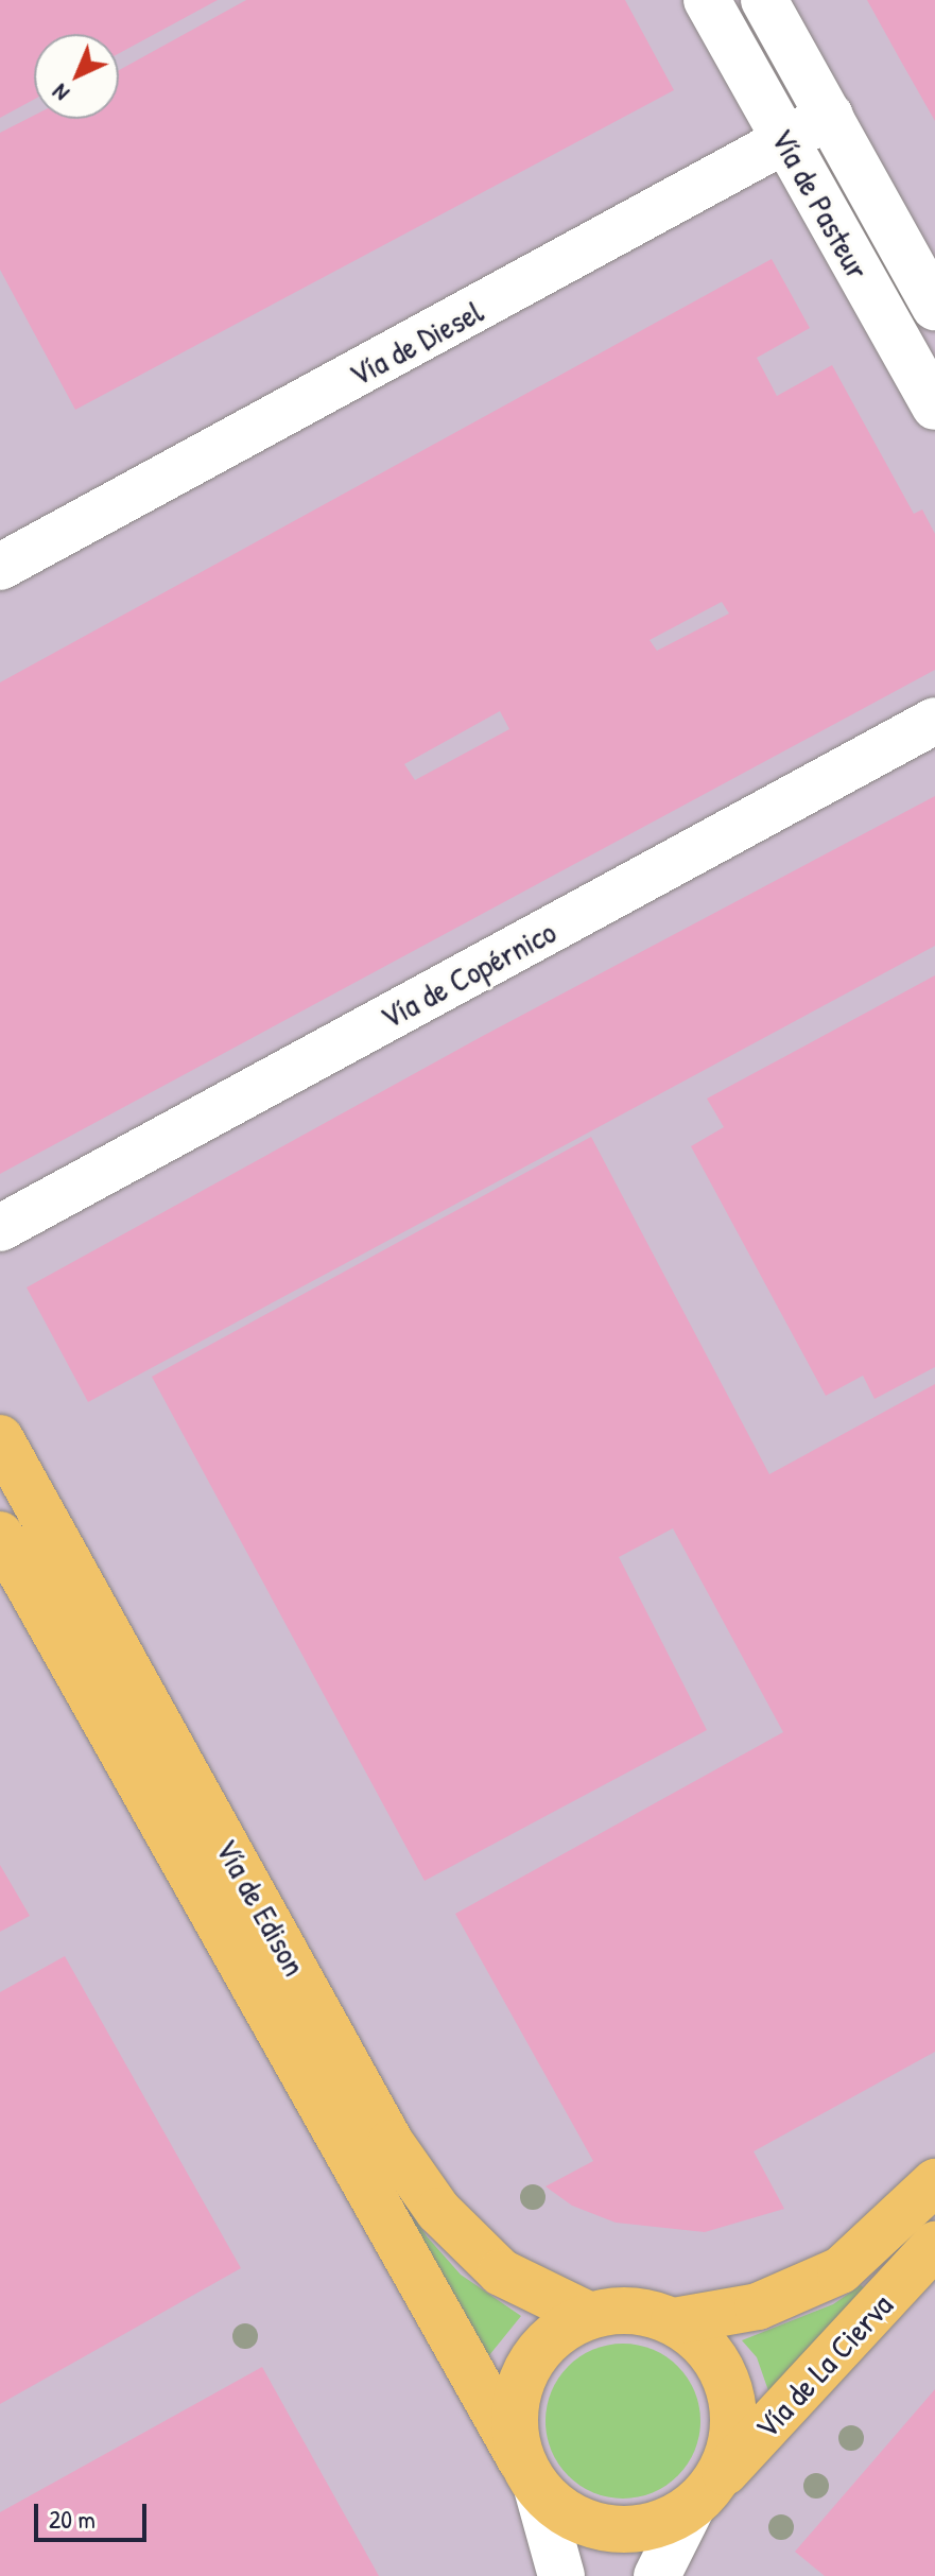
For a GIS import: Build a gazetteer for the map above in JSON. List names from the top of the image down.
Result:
{
  "streets": {
    "main road": ["Vía de Edison", "Vía de La Cierva"],
    "street": ["Vía de Pasteur", "Vía de Diesel", "Vía de Copérnico"]
  },
  "crossings": [
    ["Vía de Pasteur", "Vía de Diesel"],
    ["Vía de Edison", "Vía de La Cierva"]
  ],
  "scale_bar": "20 m",
  "north": "bottom left"
}
